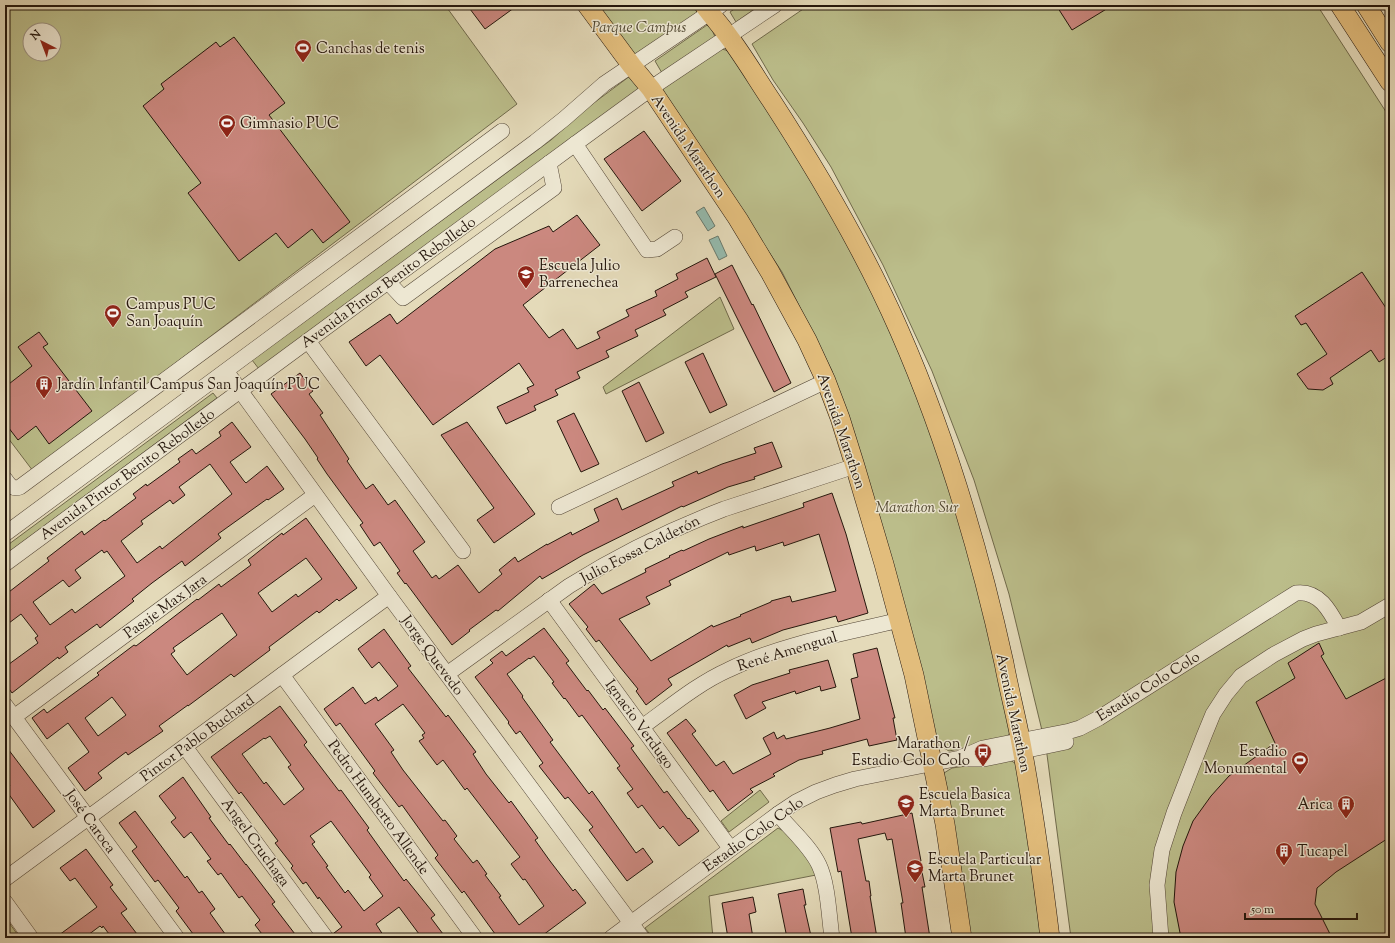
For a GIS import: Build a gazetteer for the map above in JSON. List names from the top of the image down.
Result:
{
  "streets": {
    "main road": ["Avenida Marathon"],
    "street": [
      "Avenida Pintor Benito Rebolledo",
      "Julio Fossa Calderón",
      "Pasaje Max Jara",
      "René Amengual",
      "Jorge Quevedo",
      "Estadio Colo Colo",
      "Ignacio Verdugo",
      "Pintor Pablo Buchard",
      "Pedro Humberto Allende",
      "José Caroca",
      "Angel Cruchaga"
    ]
  },
  "crossings": [
    ["Avenida Marathon", "Avenida Pintor Benito Rebolledo"],
    ["Avenida Marathon", "Julio Fossa Calderón"],
    ["Avenida Marathon", "René Amengual"],
    ["Avenida Marathon", "Estadio Colo Colo"],
    ["Avenida Pintor Benito Rebolledo", "Jorge Quevedo"],
    ["Julio Fossa Calderón", "Jorge Quevedo"],
    ["Julio Fossa Calderón", "Ignacio Verdugo"],
    ["Pasaje Max Jara", "Jorge Quevedo"],
    ["Pasaje Max Jara", "José Caroca"],
    ["René Amengual", "Ignacio Verdugo"],
    ["Jorge Quevedo", "Estadio Colo Colo"],
    ["Jorge Quevedo", "Pintor Pablo Buchard"],
    ["Estadio Colo Colo", "Ignacio Verdugo"],
    ["Pintor Pablo Buchard", "Pedro Humberto Allende"],
    ["Pintor Pablo Buchard", "José Caroca"],
    ["Pintor Pablo Buchard", "Angel Cruchaga"]
  ],
  "parks": ["Parque Campus", "Marathon Sur"],
  "places": {
    "sports": [
      "Canchas de tenis",
      "Gimnasio PUC",
      "Campus PUC San Joaquín",
      "Estadio Monumental"
    ],
    "school or university": ["Escuela Julio Barrenechea", "Escuela Basica Marta Brunet", "Escuela Particular Marta Brunet"],
    "building": ["Jardín Infantil Campus San Joaquín PUC", "Arica", "Tucapel"],
    "bus stop": ["Marathon / Estadio Colo Colo"]
  },
  "scale_bar": "50 m",
  "north": "top left"
}
